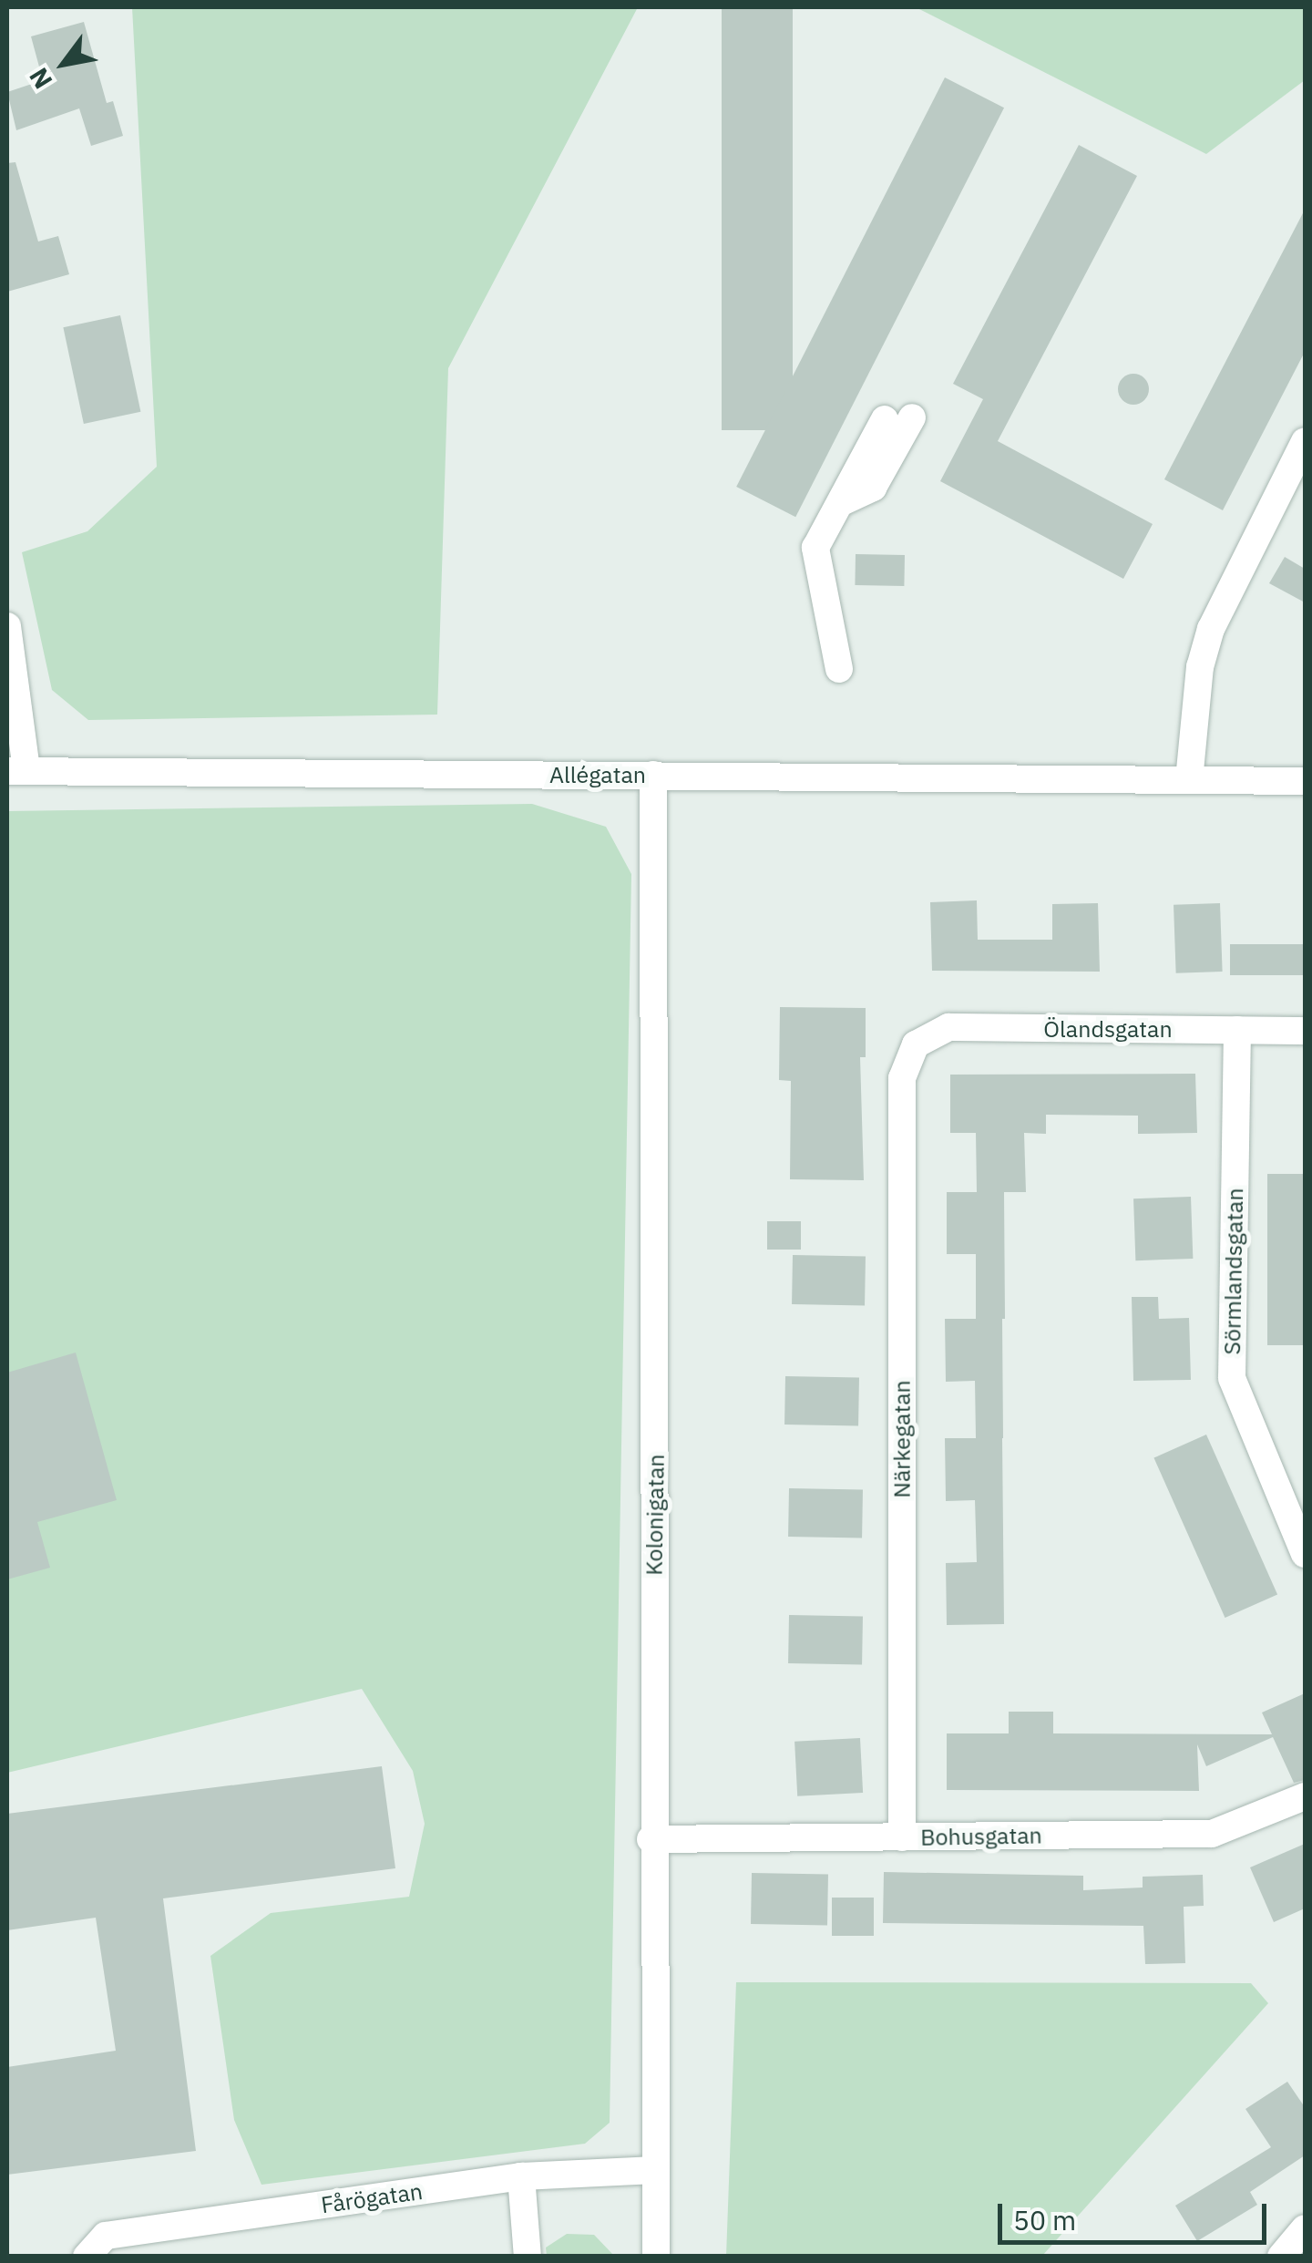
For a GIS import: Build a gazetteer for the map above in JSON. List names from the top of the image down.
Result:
{
  "streets": {
    "street": [
      "Allégatan",
      "Ölandsgatan",
      "Sörmlandsgatan",
      "Närkegatan",
      "Kolonigatan",
      "Bohusgatan",
      "Fårögatan"
    ]
  },
  "crossings": [
    ["Allégatan", "Kolonigatan"],
    ["Ölandsgatan", "Sörmlandsgatan"],
    ["Ölandsgatan", "Närkegatan"],
    ["Närkegatan", "Bohusgatan"],
    ["Kolonigatan", "Bohusgatan"],
    ["Kolonigatan", "Fårögatan"]
  ],
  "scale_bar": "50 m",
  "north": "bottom left"
}
